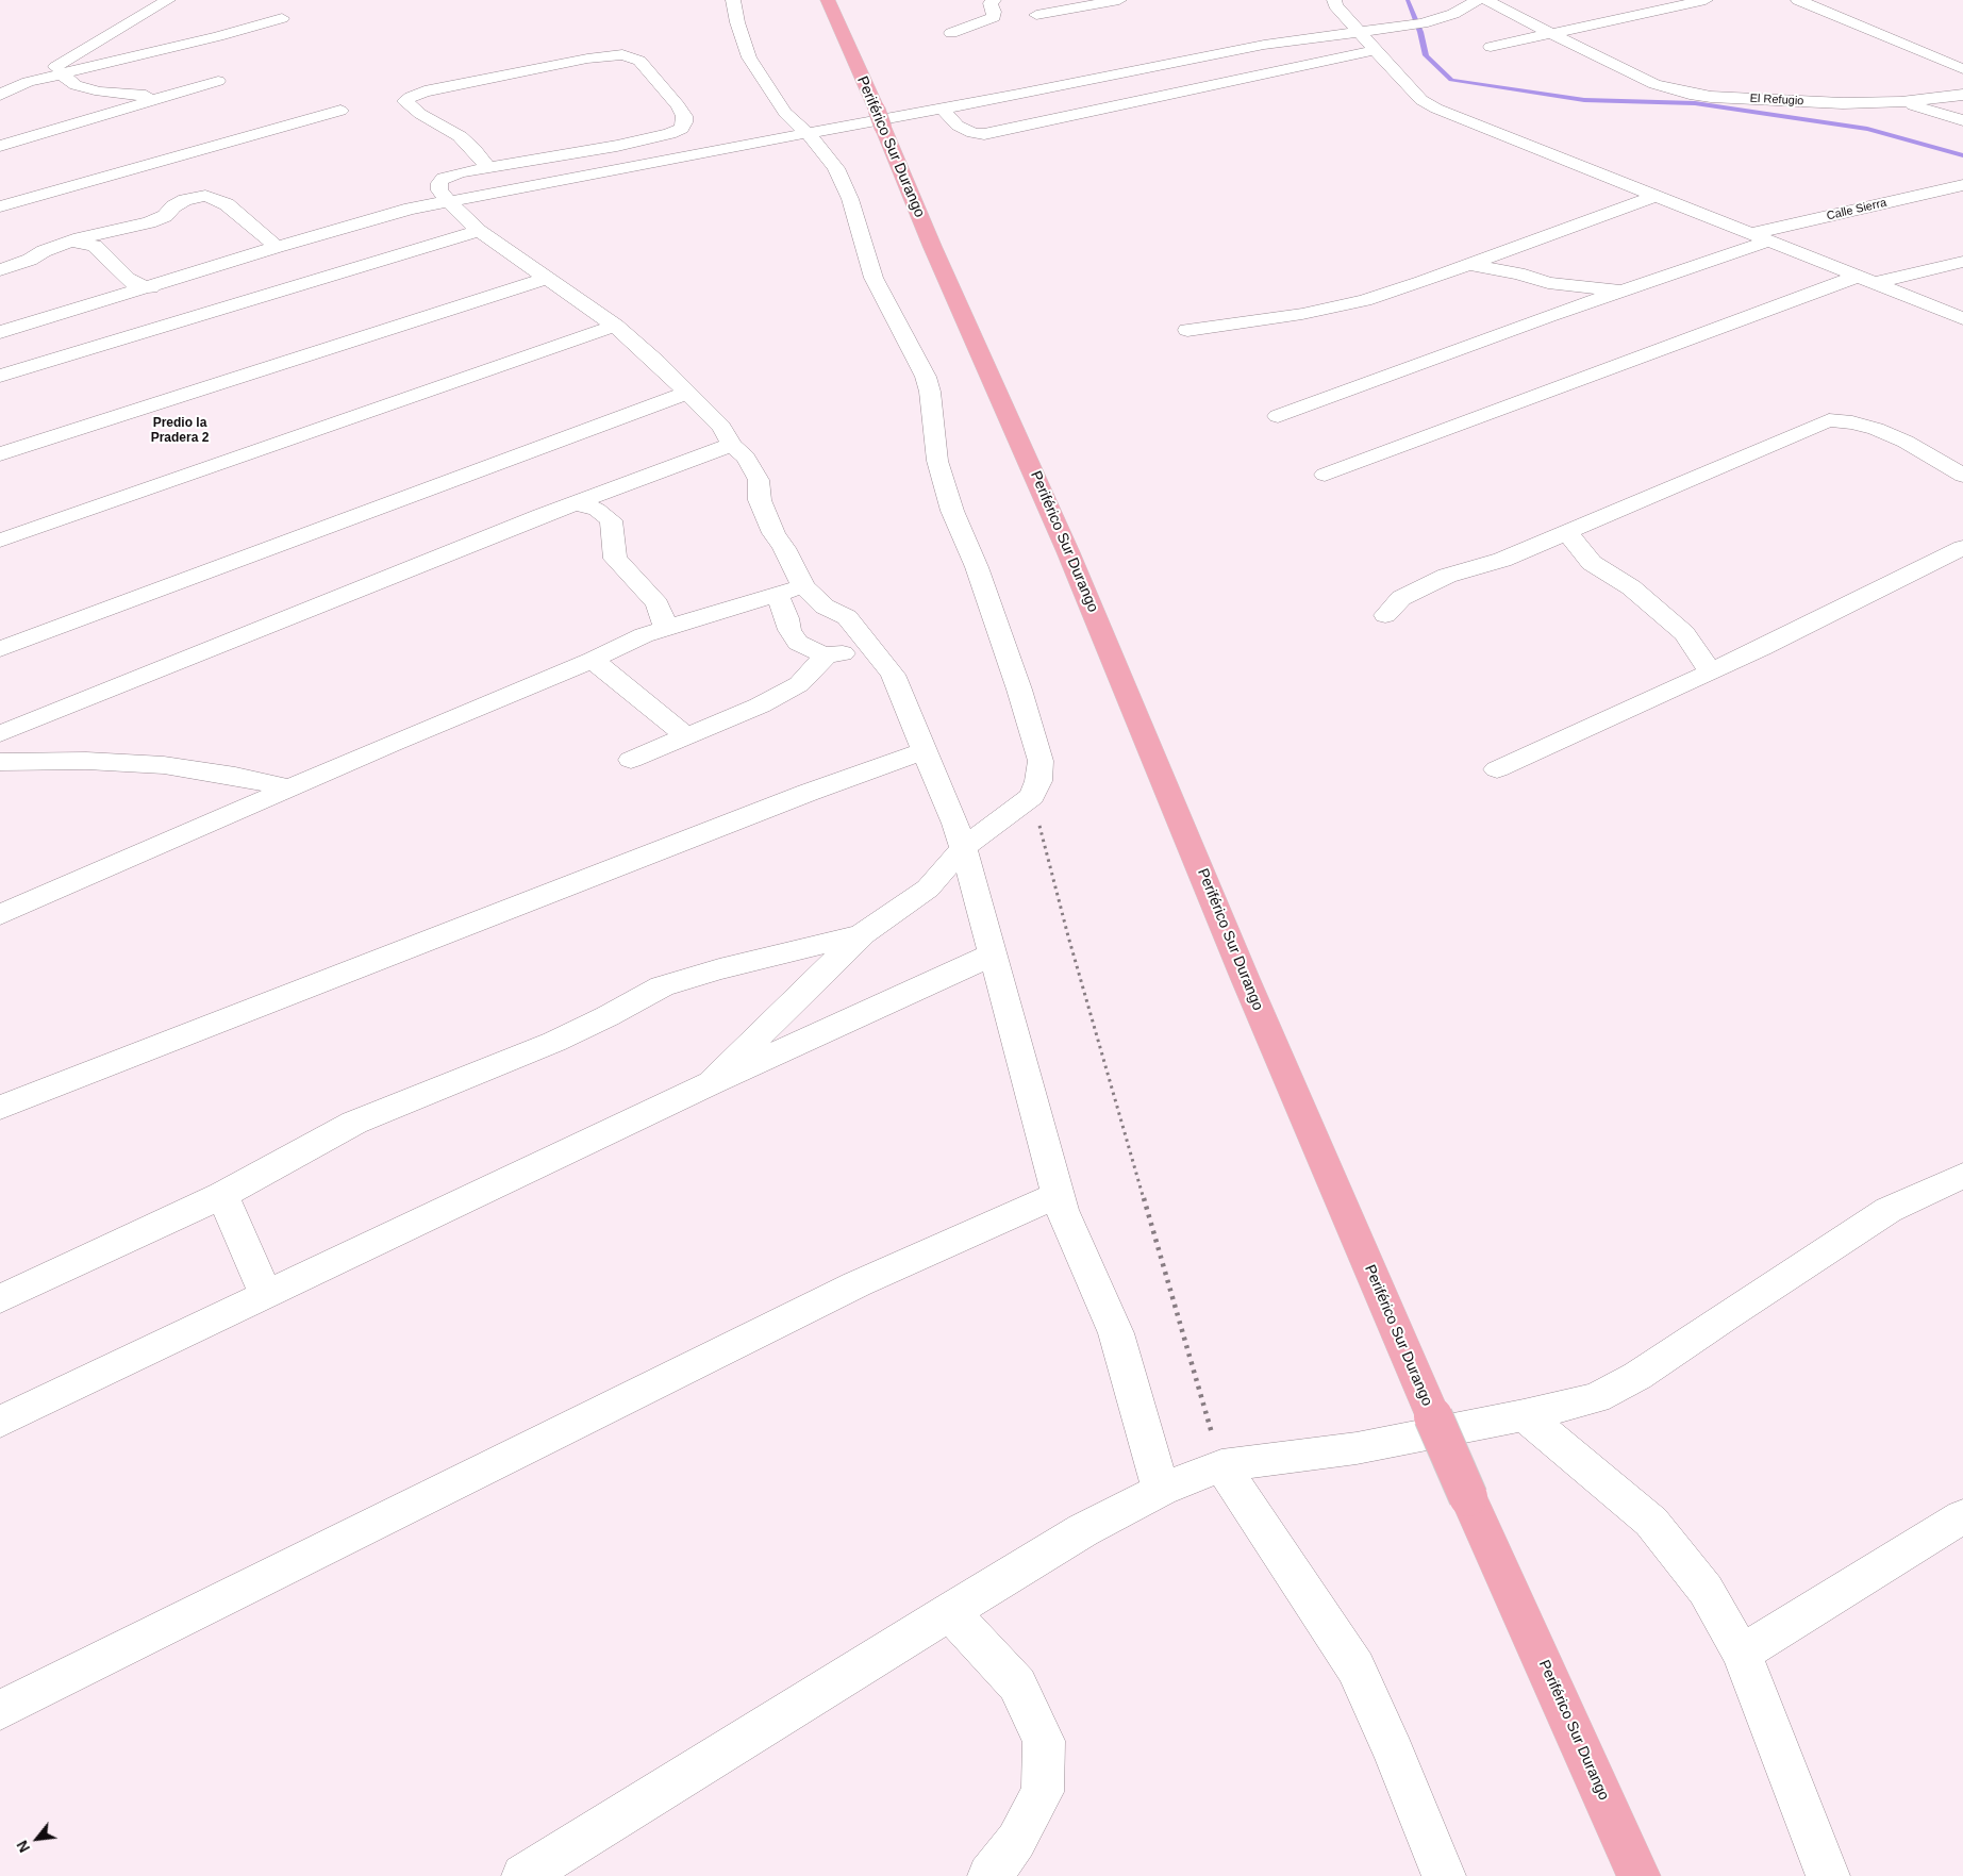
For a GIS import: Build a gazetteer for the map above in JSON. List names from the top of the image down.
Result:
{
  "streets": {
    "highway": ["Periférico Sur Durango"],
    "street": ["El Refugio", "Calle Sierra"]
  },
  "districts": ["Predio la Pradera 2"],
  "north": "bottom left"
}
